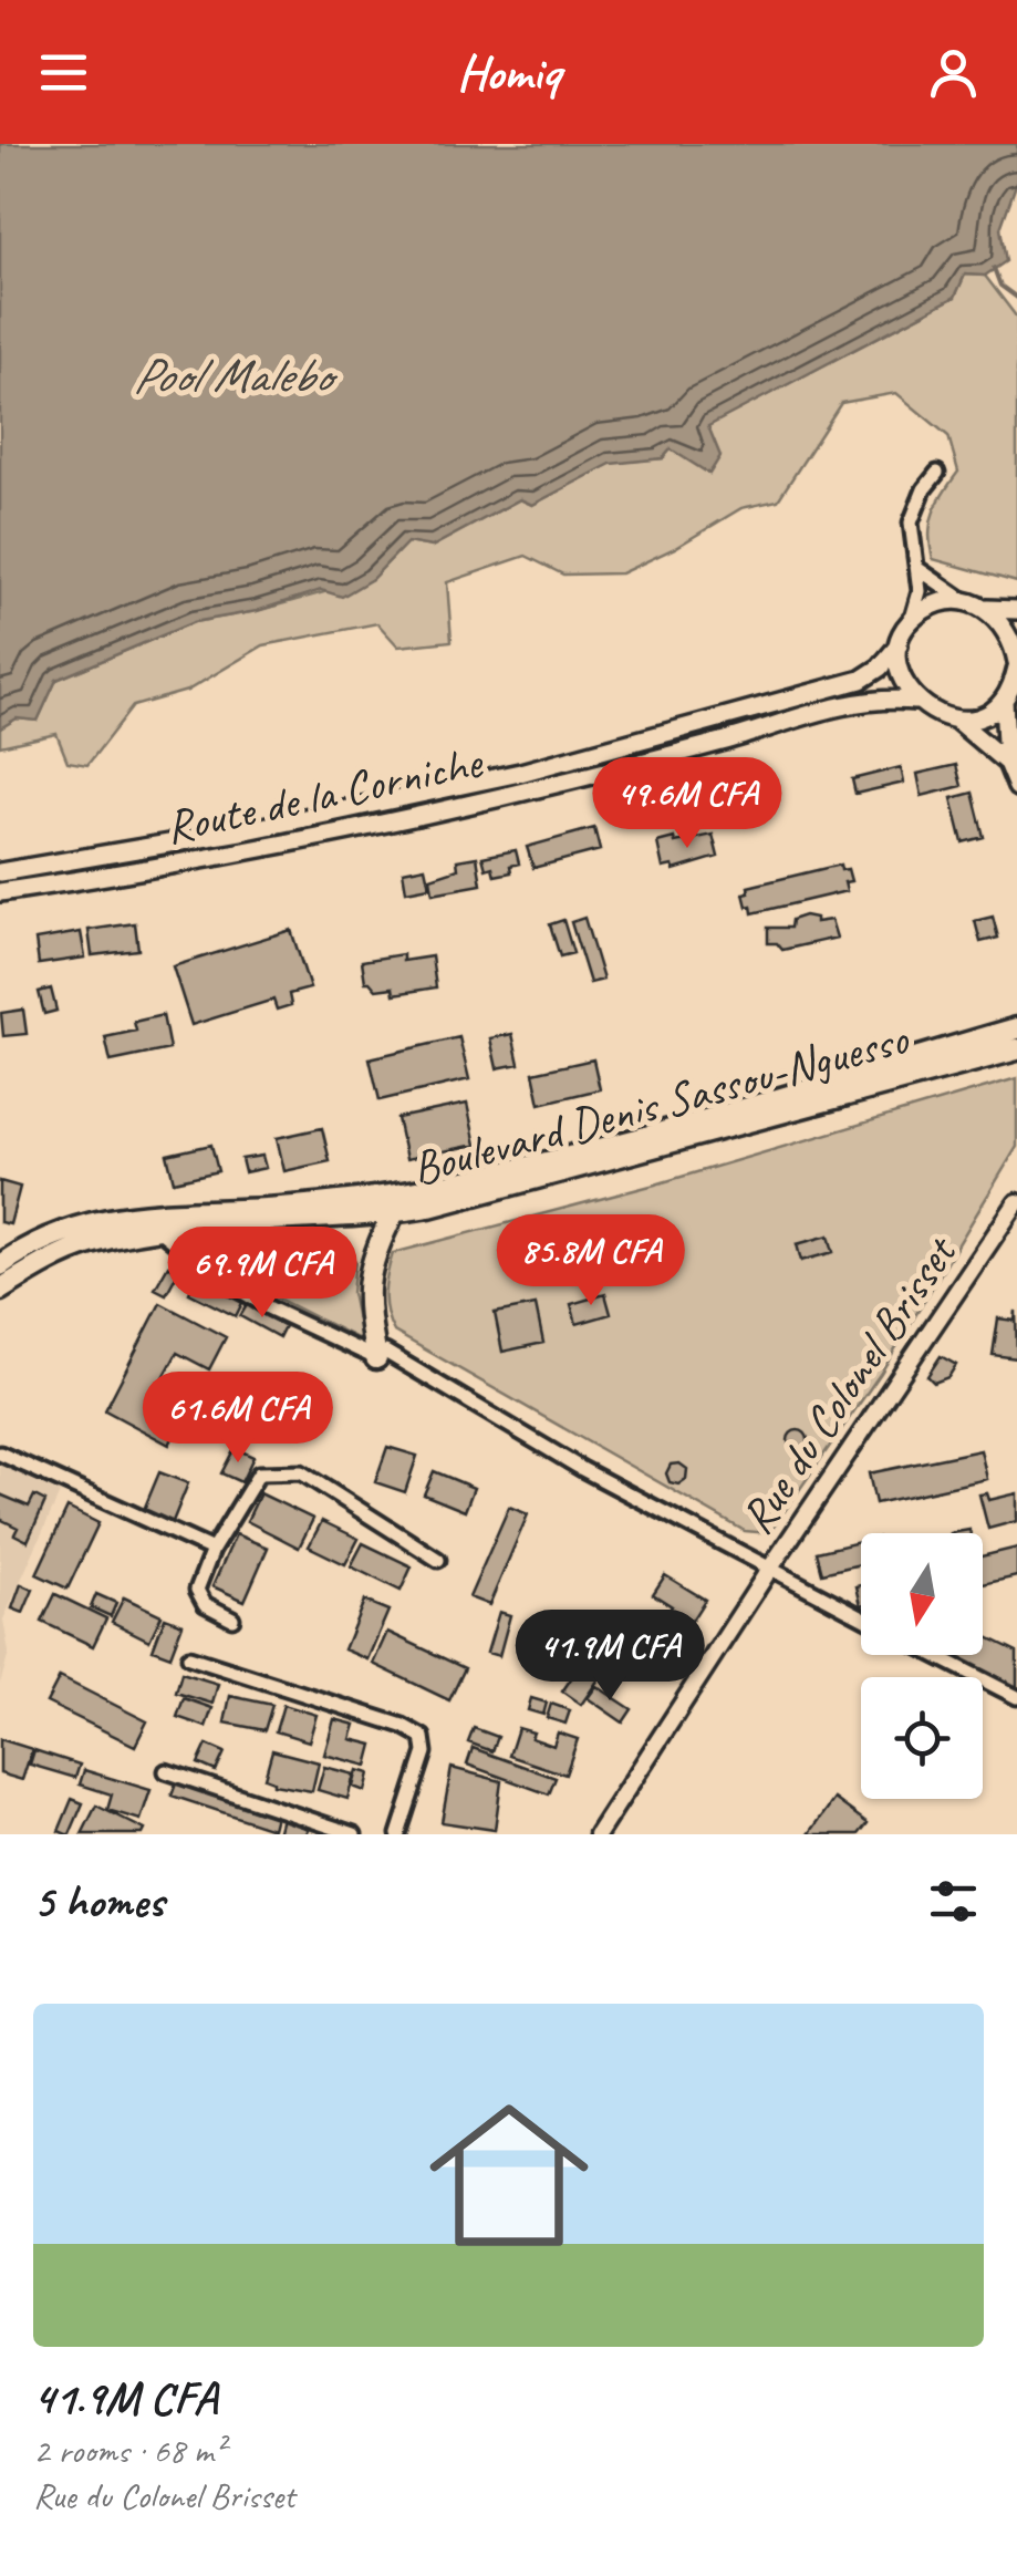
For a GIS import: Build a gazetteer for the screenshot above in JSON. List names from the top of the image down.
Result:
{
  "streets": {
    "main road": ["Route de la Corniche", "Boulevard Denis Sassou-Nguesso"],
    "street": ["Rue du Colonel Brisset"]
  },
  "water": ["Pool Malebo"],
  "north": "bottom",
  "page": {
    "header": "Homiq",
    "price": [
      "49.6M CFA",
      "85.8M CFA",
      "69.9M CFA",
      "61.6M CFA",
      "41.9M CFA"
    ],
    "heading": "5 homes",
    "list": [
      {
        "name": "41.9M CFA",
        "note": "2 rooms · 68 m² · Rue du Colonel Brisset"
      }
    ]
  }
}
